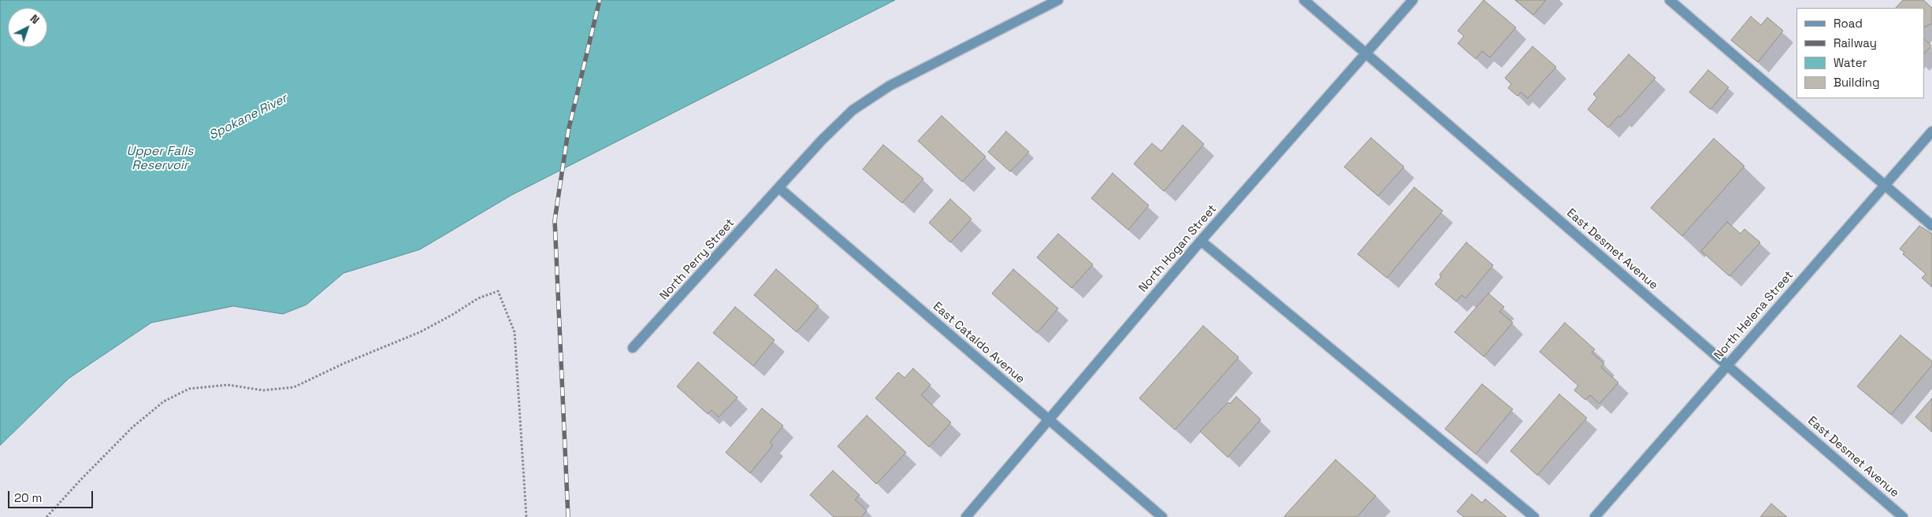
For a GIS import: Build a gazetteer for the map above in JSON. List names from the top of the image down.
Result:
{
  "streets": {
    "street": [
      "North Hogan Street",
      "East Desmet Avenue",
      "North Perry Street",
      "North Helena Street",
      "East Cataldo Avenue"
    ]
  },
  "crossings": [
    ["North Hogan Street", "East Desmet Avenue"],
    ["North Hogan Street", "East Cataldo Avenue"],
    ["East Desmet Avenue", "North Helena Street"],
    ["North Perry Street", "East Cataldo Avenue"]
  ],
  "water": ["Spokane River", "Upper Falls Reservoir"],
  "legend": [
    "Road",
    "Railway",
    "Water",
    "Building"
  ],
  "scale_bar": "20 m",
  "north": "top right"
}
